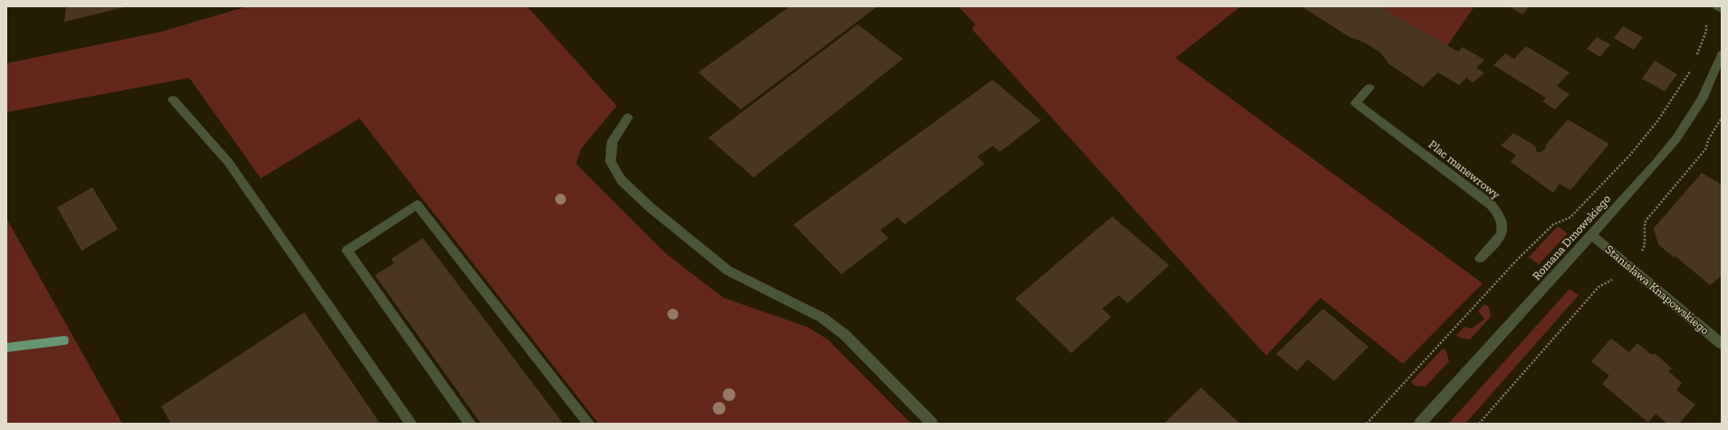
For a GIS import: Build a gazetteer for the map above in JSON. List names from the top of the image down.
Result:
{
  "streets": {
    "street": ["Plac manewrowy", "Romana Dmowskiego", "Stanisława Knapowskiego"]
  },
  "crossings": [
    ["Romana Dmowskiego", "Stanisława Knapowskiego"]
  ]
}
